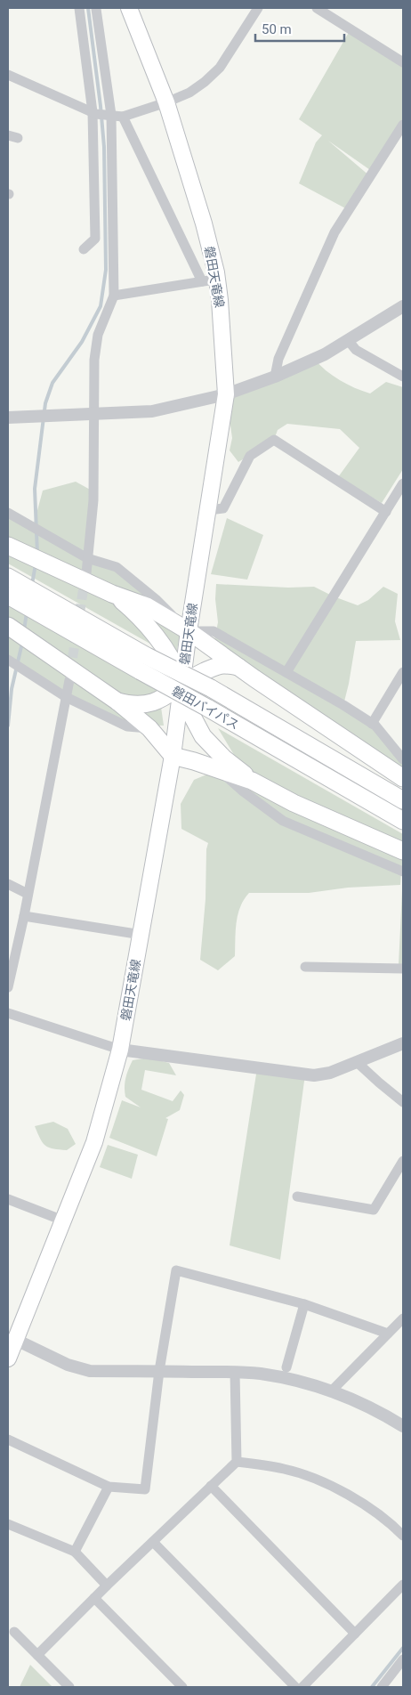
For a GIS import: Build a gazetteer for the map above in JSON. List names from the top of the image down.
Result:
{
  "streets": {
    "highway": ["磐田バイパス"],
    "main road": ["磐田天竜線"]
  },
  "scale_bar": "50 m"
}
